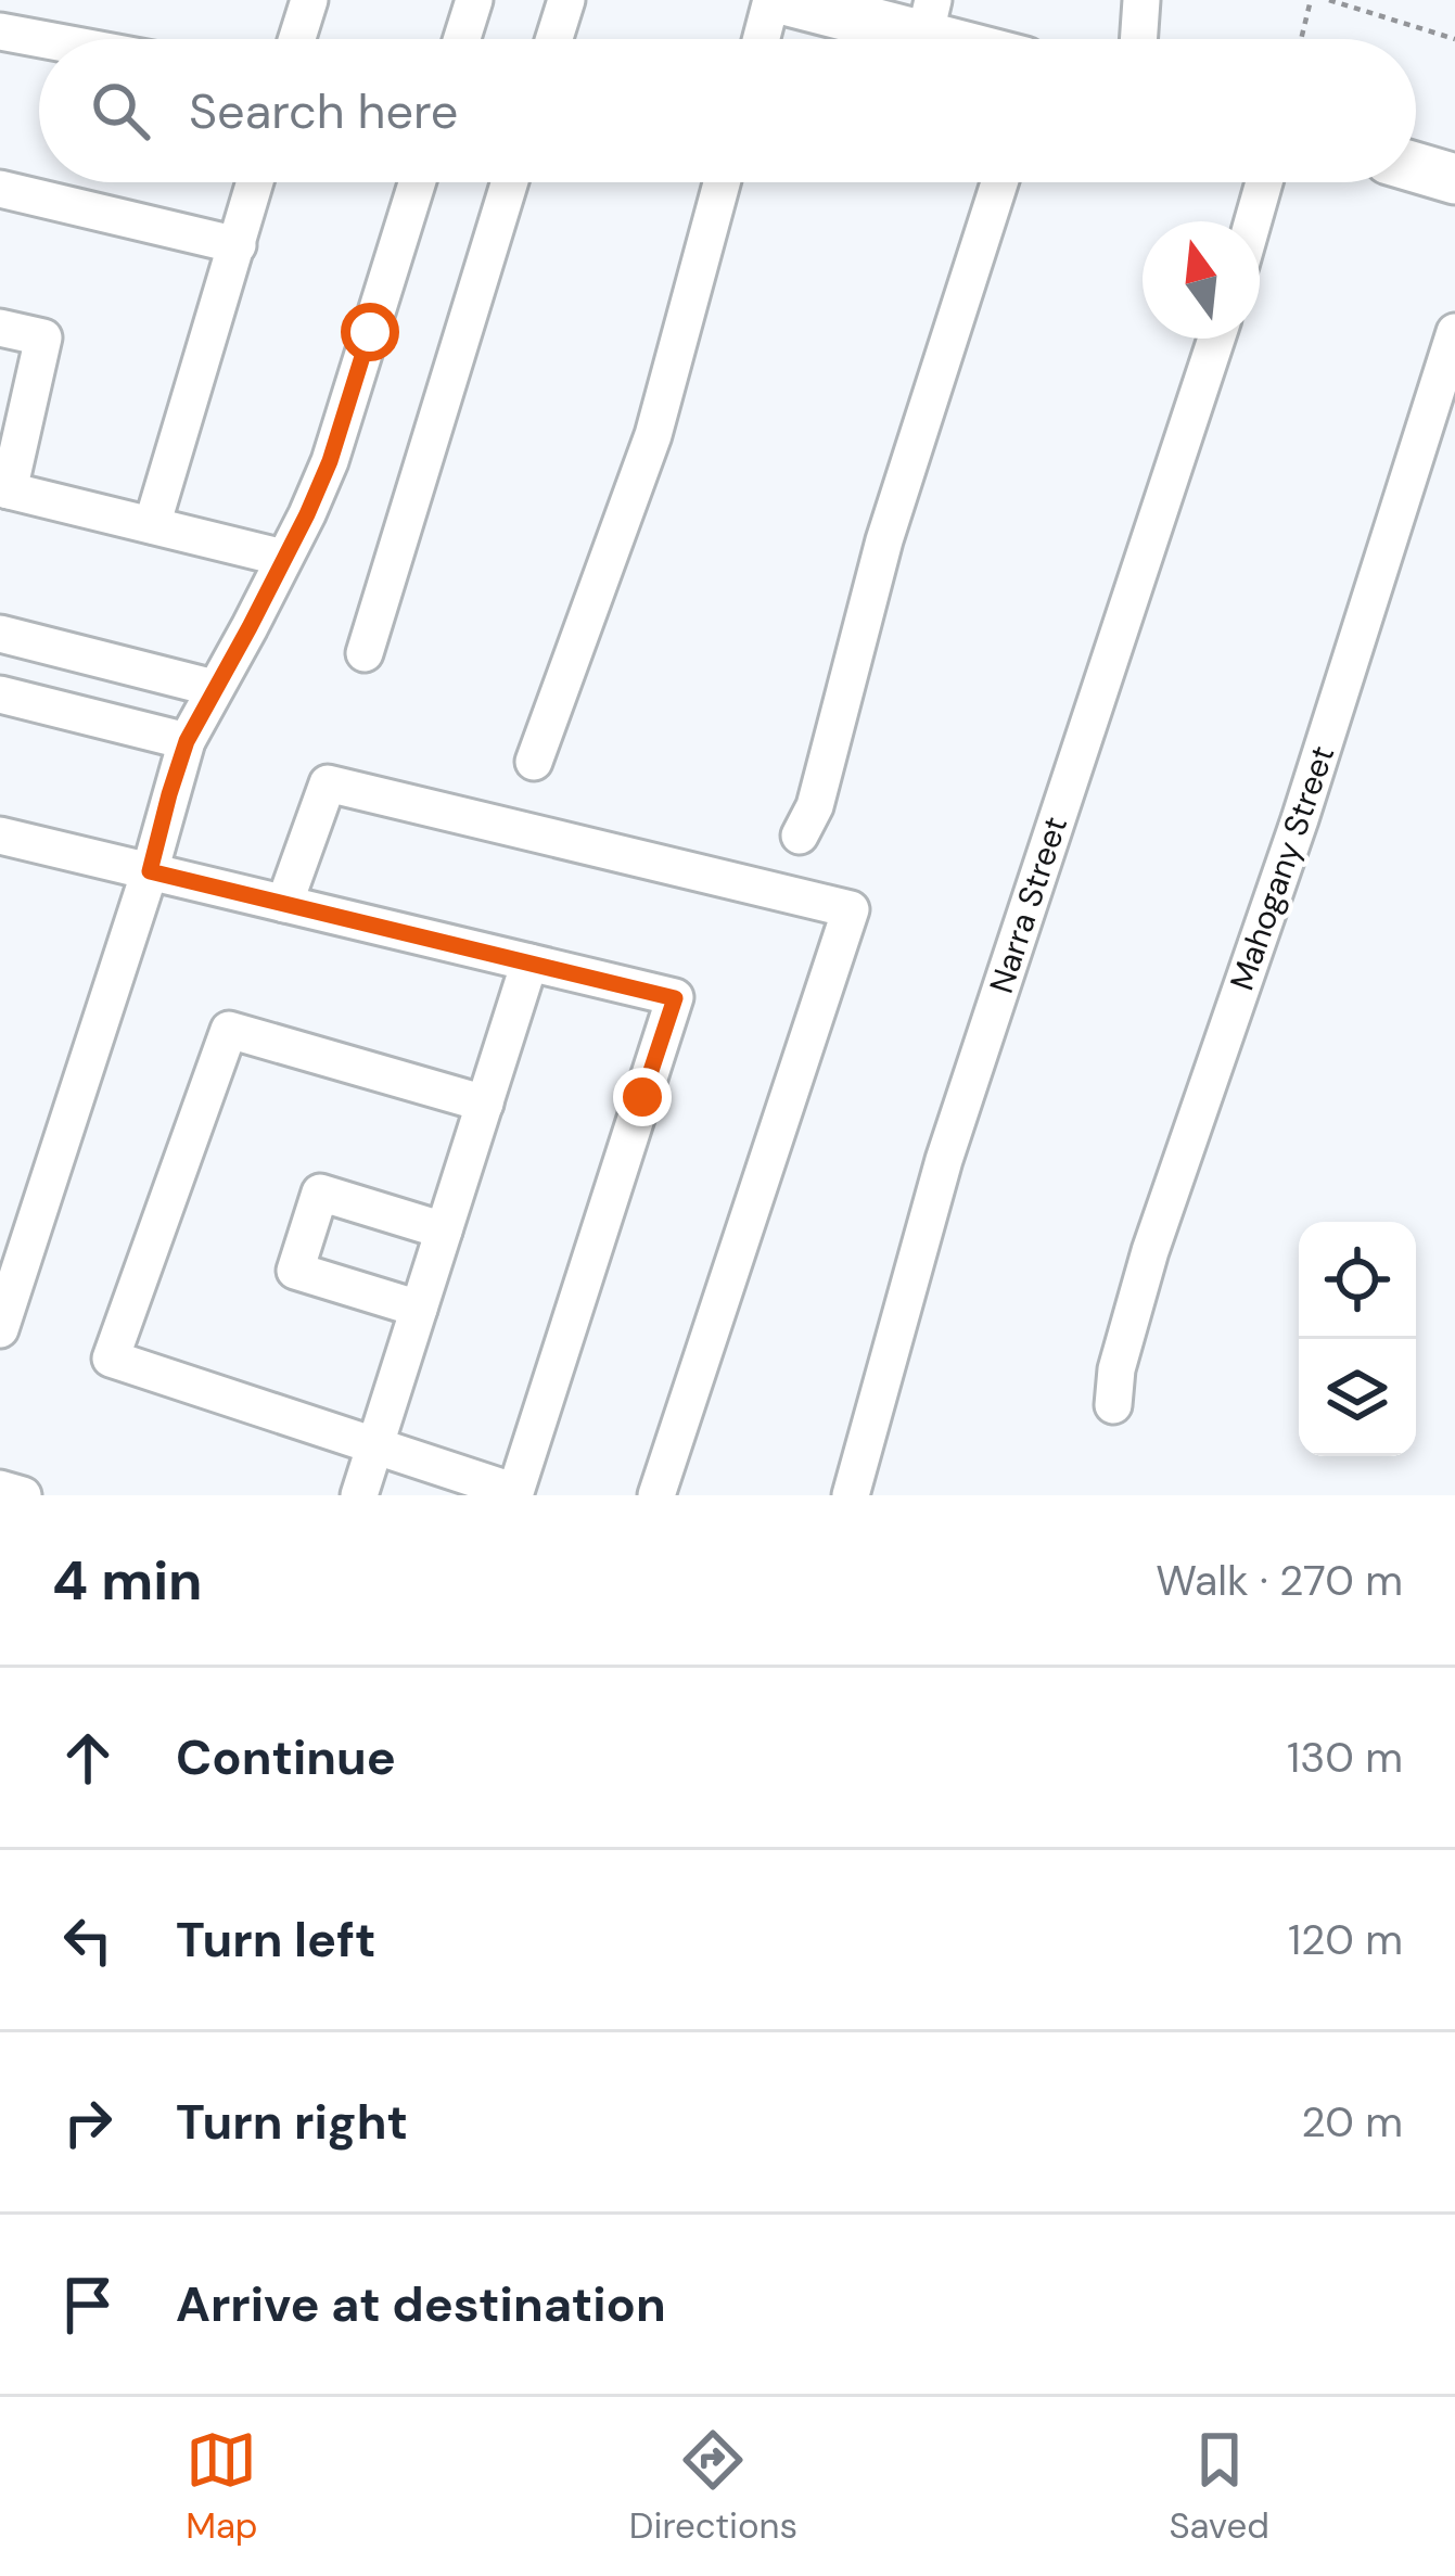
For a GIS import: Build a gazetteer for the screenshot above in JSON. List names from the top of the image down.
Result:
{
  "streets": {
    "street": ["Mahogany Street", "Narra Street"]
  },
  "north": "top",
  "page": {
    "search": "Search here",
    "heading": ["4 min", "Walk · 270 m"],
    "list": [
      ["Continue", "130 m"],
      ["Turn left", "120 m"],
      ["Turn right", "20 m"],
      "Arrive at destination"
    ],
    "nav": ["Map", "Directions", "Saved"]
  }
}
